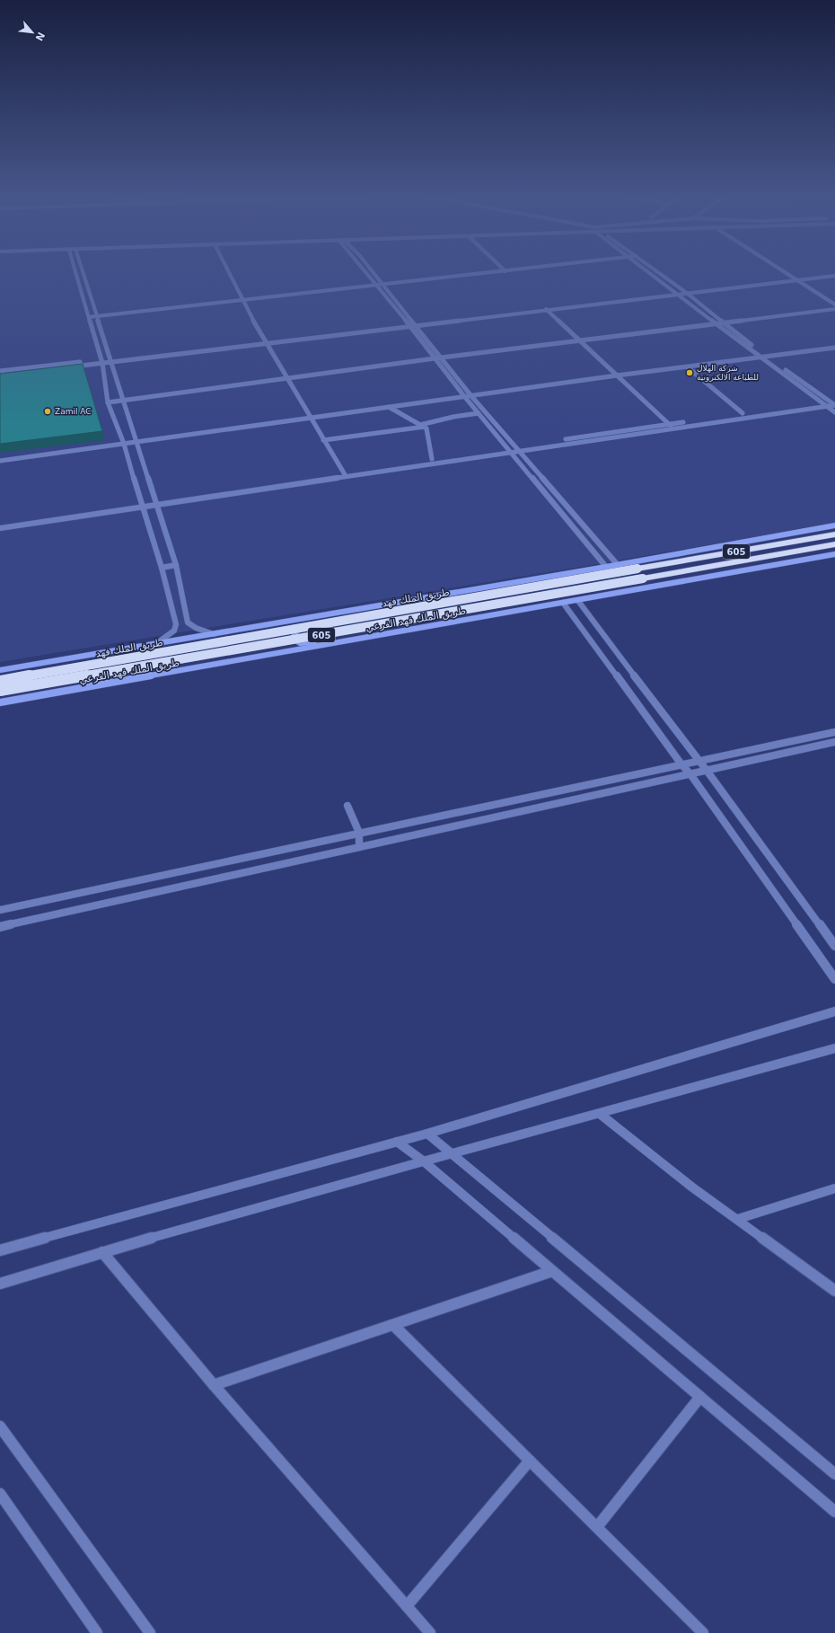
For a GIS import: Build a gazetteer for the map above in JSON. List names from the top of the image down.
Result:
{
  "streets": {
    "highway": ["605", "طريق الملك فهد"],
    "main road": ["طريق الملك فهد الفرعي"]
  },
  "places": ["شركة الهلال للطباعة الالكترونية", "Zamil AC"],
  "north": "bottom right"
}
